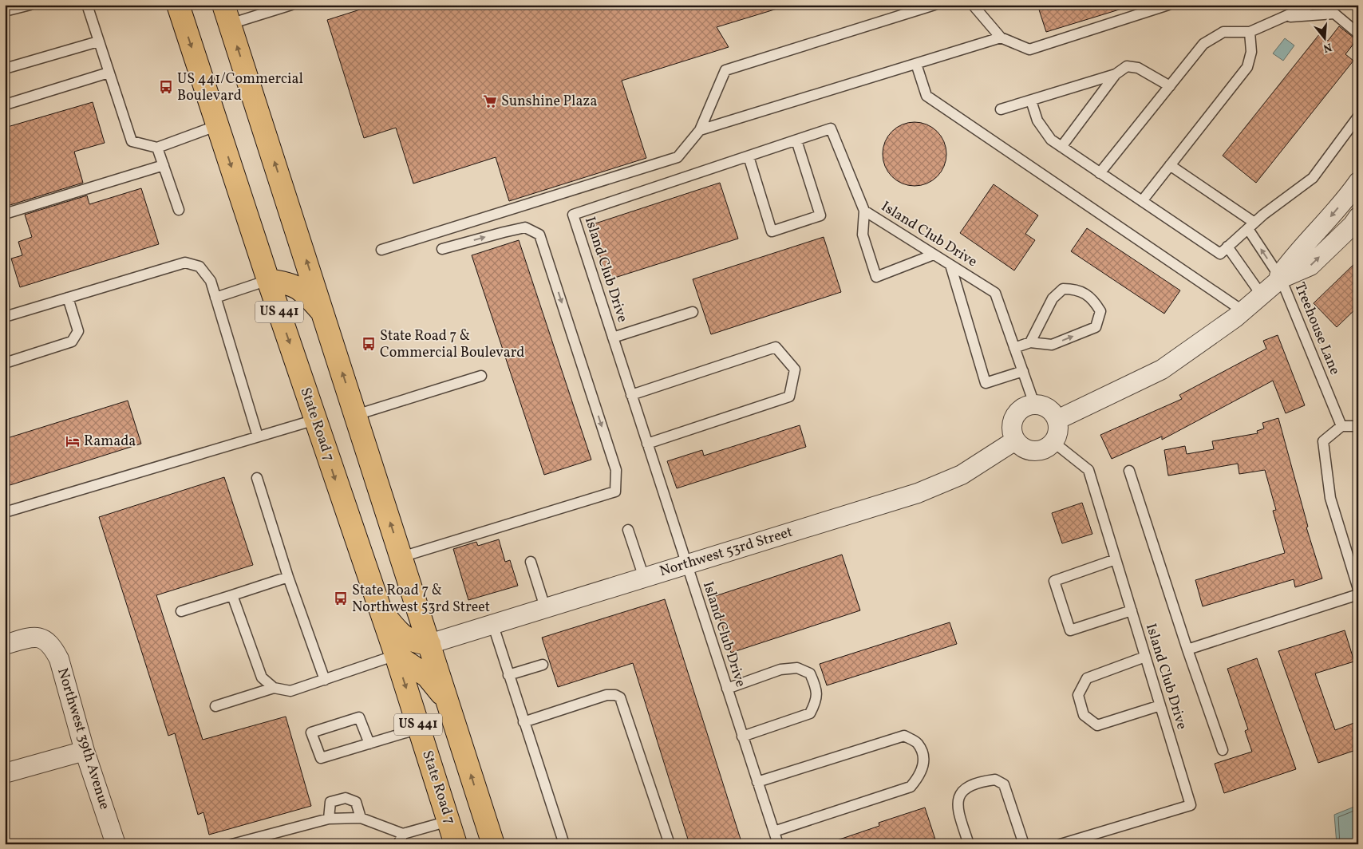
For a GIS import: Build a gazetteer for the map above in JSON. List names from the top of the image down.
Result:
{
  "streets": {
    "main road": ["US 441", "State Road 7"],
    "street": ["Northwest 53rd Street", "Northwest 39th Avenue"],
    "lane": ["Island Club Drive", "Treehouse Lane"]
  },
  "crossings": [
    ["Island Club Drive", "Northwest 53rd Street"],
    ["US 441", "Northwest 53rd Street"]
  ],
  "places": {
    "bus stop": ["US 441/Commercial Boulevard", "State Road 7 & Commercial Boulevard", "State Road 7 & Northwest 53rd Street"],
    "supermarket": ["Sunshine Plaza"],
    "hotel": ["Ramada"]
  },
  "north": "bottom"
}
